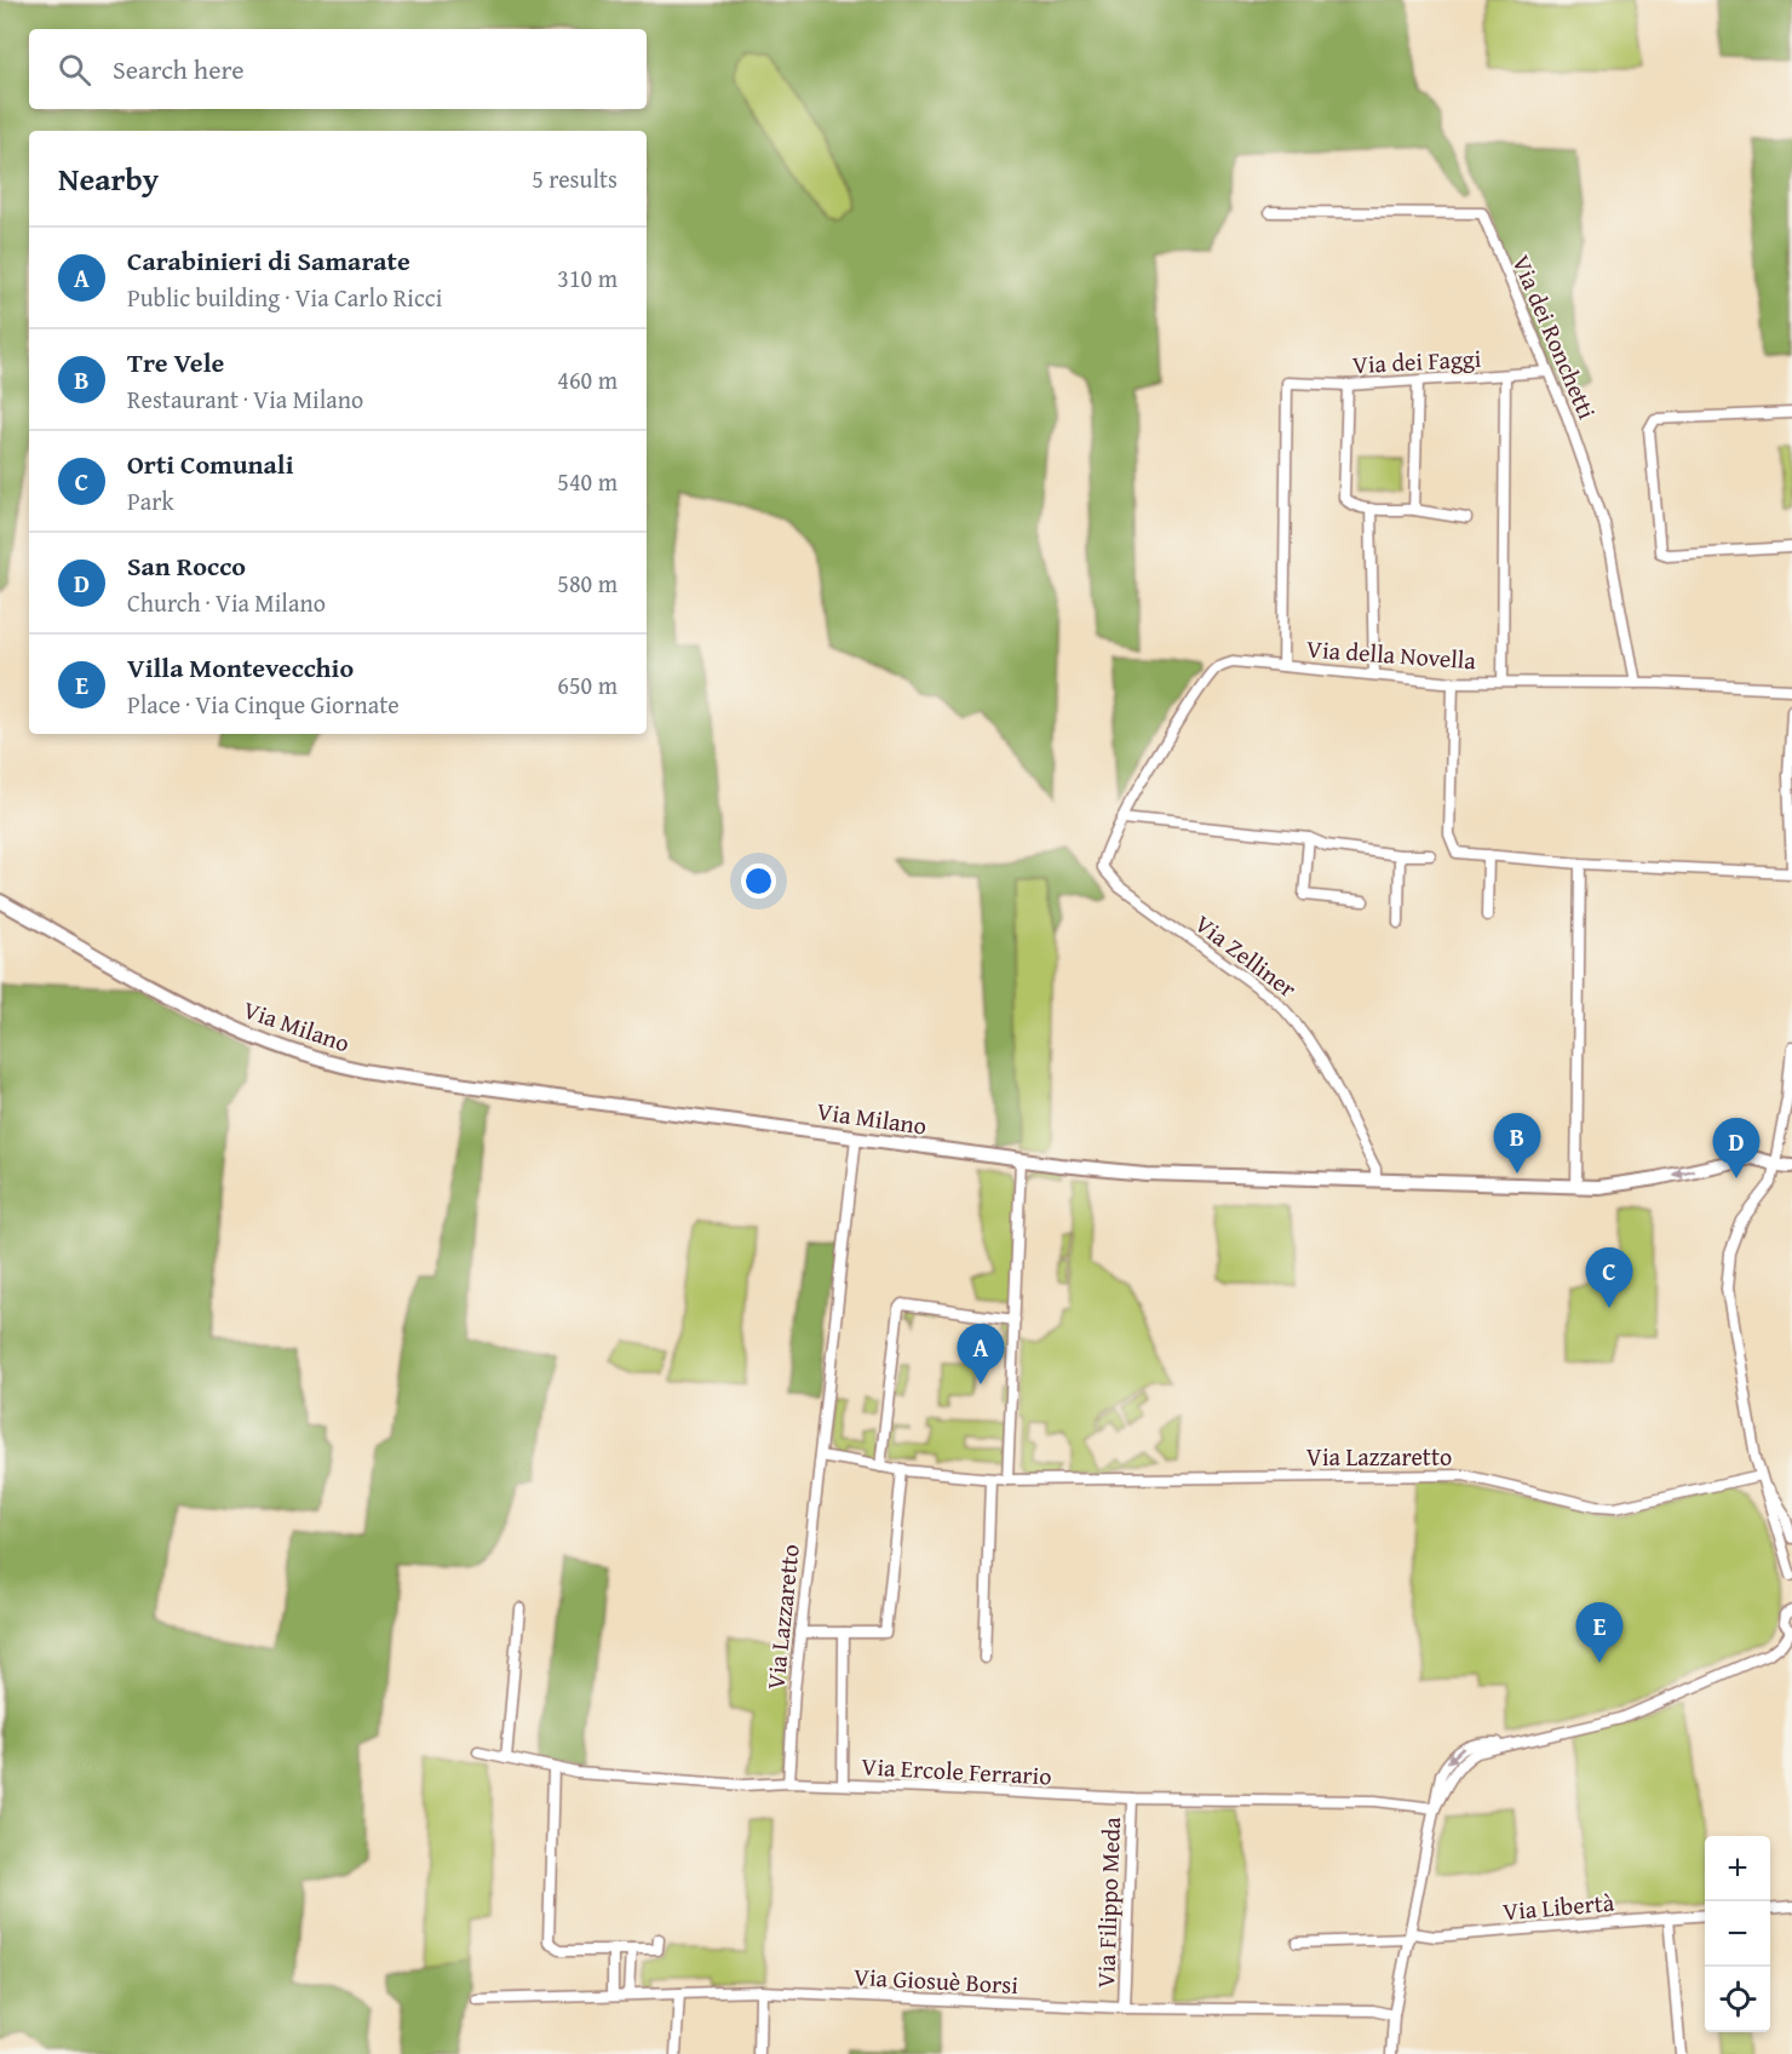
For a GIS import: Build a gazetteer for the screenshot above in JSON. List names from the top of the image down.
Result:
{
  "streets": {
    "street": [
      "Via dei Ronchetti",
      "Via dei Faggi",
      "Via della Novella",
      "Via Zelliner",
      "Via Milano",
      "Via Lazzaretto",
      "Via Ercole Ferrario",
      "Via Filippo Meda",
      "Via Libertà",
      "Via Giosuè Borsi"
    ]
  },
  "crossings": [
    ["Via dei Ronchetti", "Via dei Faggi"],
    ["Via dei Ronchetti", "Via della Novella"],
    ["Via dei Faggi", "Via della Novella"],
    ["Via della Novella", "Via Zelliner"],
    ["Via Zelliner", "Via Milano"],
    ["Via Milano", "Via Lazzaretto"],
    ["Via Lazzaretto", "Via Ercole Ferrario"],
    ["Via Ercole Ferrario", "Via Filippo Meda"],
    ["Via Filippo Meda", "Via Giosuè Borsi"]
  ],
  "page": {
    "search": "Search here",
    "heading": ["Nearby", "5 results"],
    "list": [
      {
        "mark": "A",
        "name": "Carabinieri di Samarate",
        "note": "Public building · Via Carlo Ricci",
        "value": "310 m"
      },
      {
        "mark": "B",
        "name": "Tre Vele",
        "note": "Restaurant · Via Milano",
        "value": "460 m"
      },
      {
        "mark": "C",
        "name": "Orti Comunali",
        "note": "Park",
        "value": "540 m"
      },
      {
        "mark": "D",
        "name": "San Rocco",
        "note": "Church · Via Milano",
        "value": "580 m"
      },
      {
        "mark": "E",
        "name": "Villa Montevecchio",
        "note": "Place · Via Cinque Giornate",
        "value": "650 m"
      }
    ],
    "pins": [
      "B",
      "D",
      "C",
      "A",
      "E"
    ],
    "map_buttons": ["+", "−"]
  }
}
